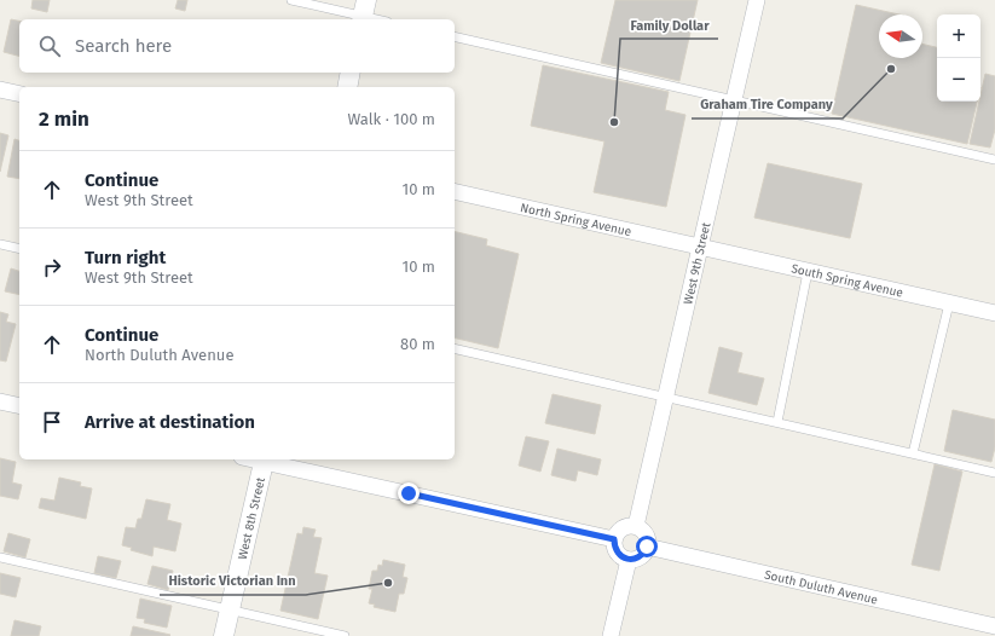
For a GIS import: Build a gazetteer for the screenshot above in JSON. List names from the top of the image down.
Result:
{
  "streets": {
    "street": [
      "North Spring Avenue",
      "West 9th Street",
      "South Spring Avenue",
      "West 8th Street",
      "South Duluth Avenue"
    ]
  },
  "crossings": [
    ["North Spring Avenue", "West 9th Street"],
    ["North Spring Avenue", "South Spring Avenue"],
    ["West 9th Street", "South Spring Avenue"],
    ["West 9th Street", "South Duluth Avenue"]
  ],
  "places": ["Graham Tire Company", "Family Dollar", "Historic Victorian Inn"],
  "north": "left",
  "page": {
    "map_buttons": ["+", "−"],
    "search": "Search here",
    "heading": ["2 min", "Walk · 100 m"],
    "list": [
      ["Continue", "West 9th Street", "10 m"],
      ["Turn right", "West 9th Street", "10 m"],
      ["Continue", "North Duluth Avenue", "80 m"],
      "Arrive at destination"
    ]
  }
}
